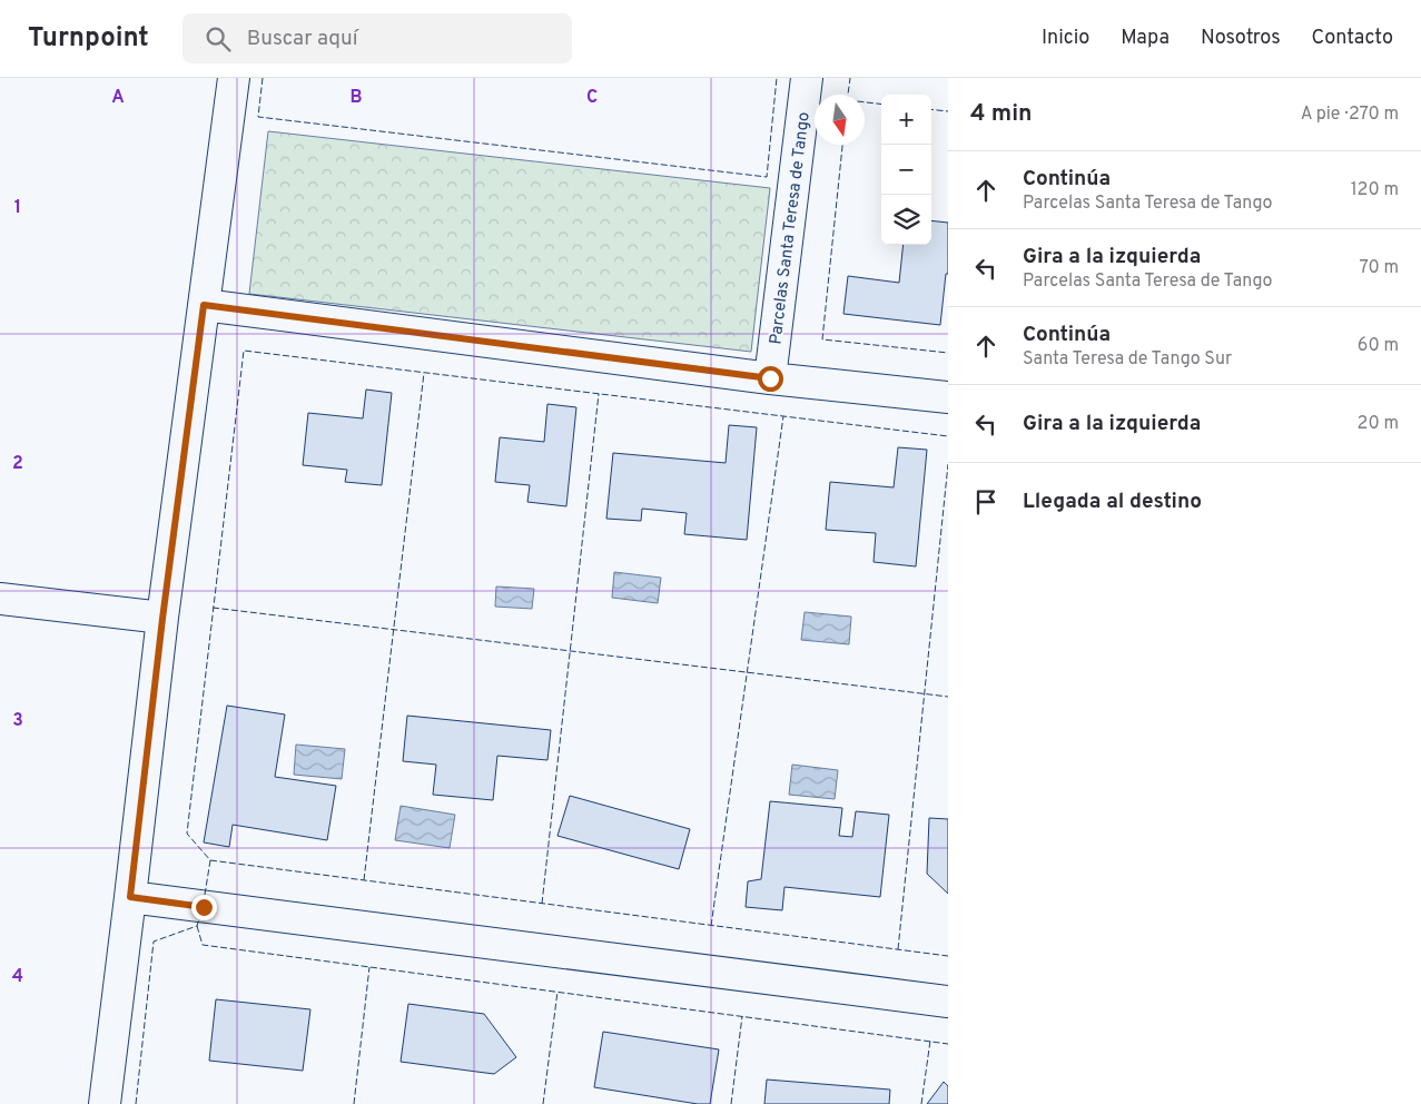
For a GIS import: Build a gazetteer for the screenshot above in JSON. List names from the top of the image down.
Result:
{
  "streets": {
    "street": ["Parcelas Santa Teresa de Tango"]
  },
  "north": "bottom",
  "page": {
    "header": "Turnpoint",
    "search": "Buscar aquí",
    "nav": [
      "Inicio",
      "Mapa",
      "Nosotros",
      "Contacto"
    ],
    "heading": ["4 min", "A pie · 270 m"],
    "map_buttons": ["+", "−"],
    "list": [
      ["Continúa", "Parcelas Santa Teresa de Tango", "120 m"],
      ["Gira a la izquierda", "Parcelas Santa Teresa de Tango", "70 m"],
      ["Continúa", "Santa Teresa de Tango Sur", "60 m"],
      ["Gira a la izquierda", "20 m"],
      "Llegada al destino"
    ]
  },
  "grid": {
    "columns": ["A", "B", "C"],
    "rows": [
      "1",
      "2",
      "3",
      "4"
    ]
  }
}
